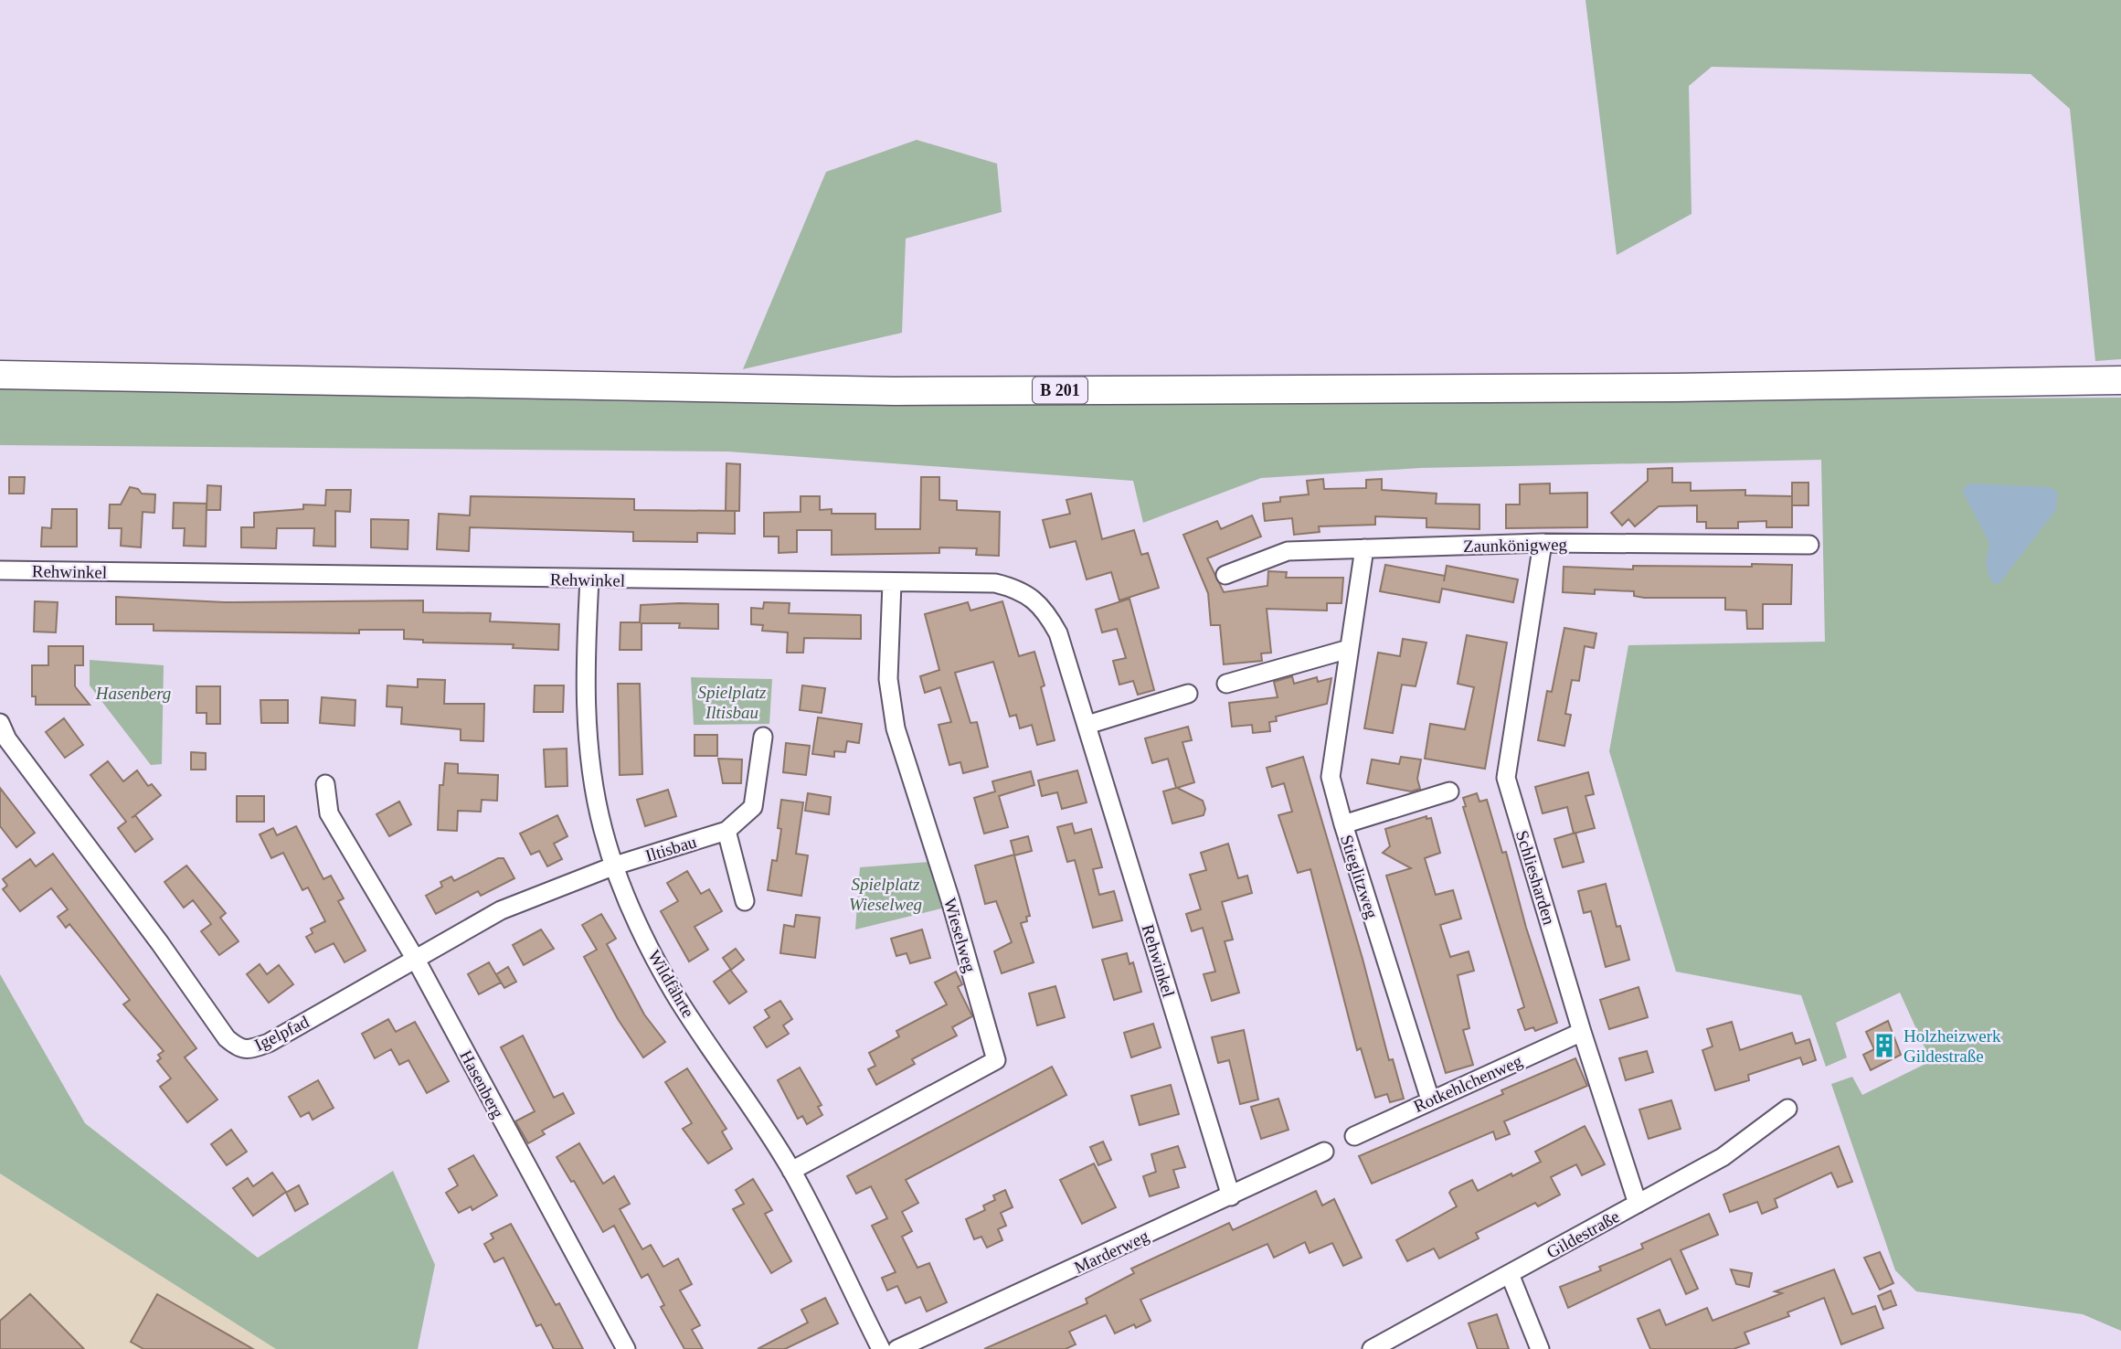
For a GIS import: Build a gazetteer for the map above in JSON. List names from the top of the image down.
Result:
{
  "streets": {
    "main road": ["B 201"],
    "street": [
      "Zaunkönigweg",
      "Rehwinkel",
      "Iltisbau",
      "Stieglitzweg",
      "Schliesharden",
      "Wieselweg",
      "Wildfährte",
      "Igelpfad",
      "Rotkehlchenweg",
      "Hasenberg",
      "Gildestraße",
      "Marderweg"
    ]
  },
  "crossings": [
    ["Zaunkönigweg", "Stieglitzweg"],
    ["Zaunkönigweg", "Schliesharden"],
    ["Rehwinkel", "Wieselweg"],
    ["Rehwinkel", "Wildfährte"],
    ["Rehwinkel", "Marderweg"],
    ["Iltisbau", "Wildfährte"],
    ["Iltisbau", "Igelpfad"],
    ["Stieglitzweg", "Rotkehlchenweg"],
    ["Schliesharden", "Rotkehlchenweg"],
    ["Schliesharden", "Gildestraße"],
    ["Wieselweg", "Wildfährte"],
    ["Wildfährte", "Igelpfad"],
    ["Igelpfad", "Hasenberg"]
  ],
  "parks": ["Spielplatz Iltisbau", "Hasenberg", "Spielplatz Wieselweg"],
  "places": {
    "building": ["Holzheizwerk Gildestraße"]
  }
}
